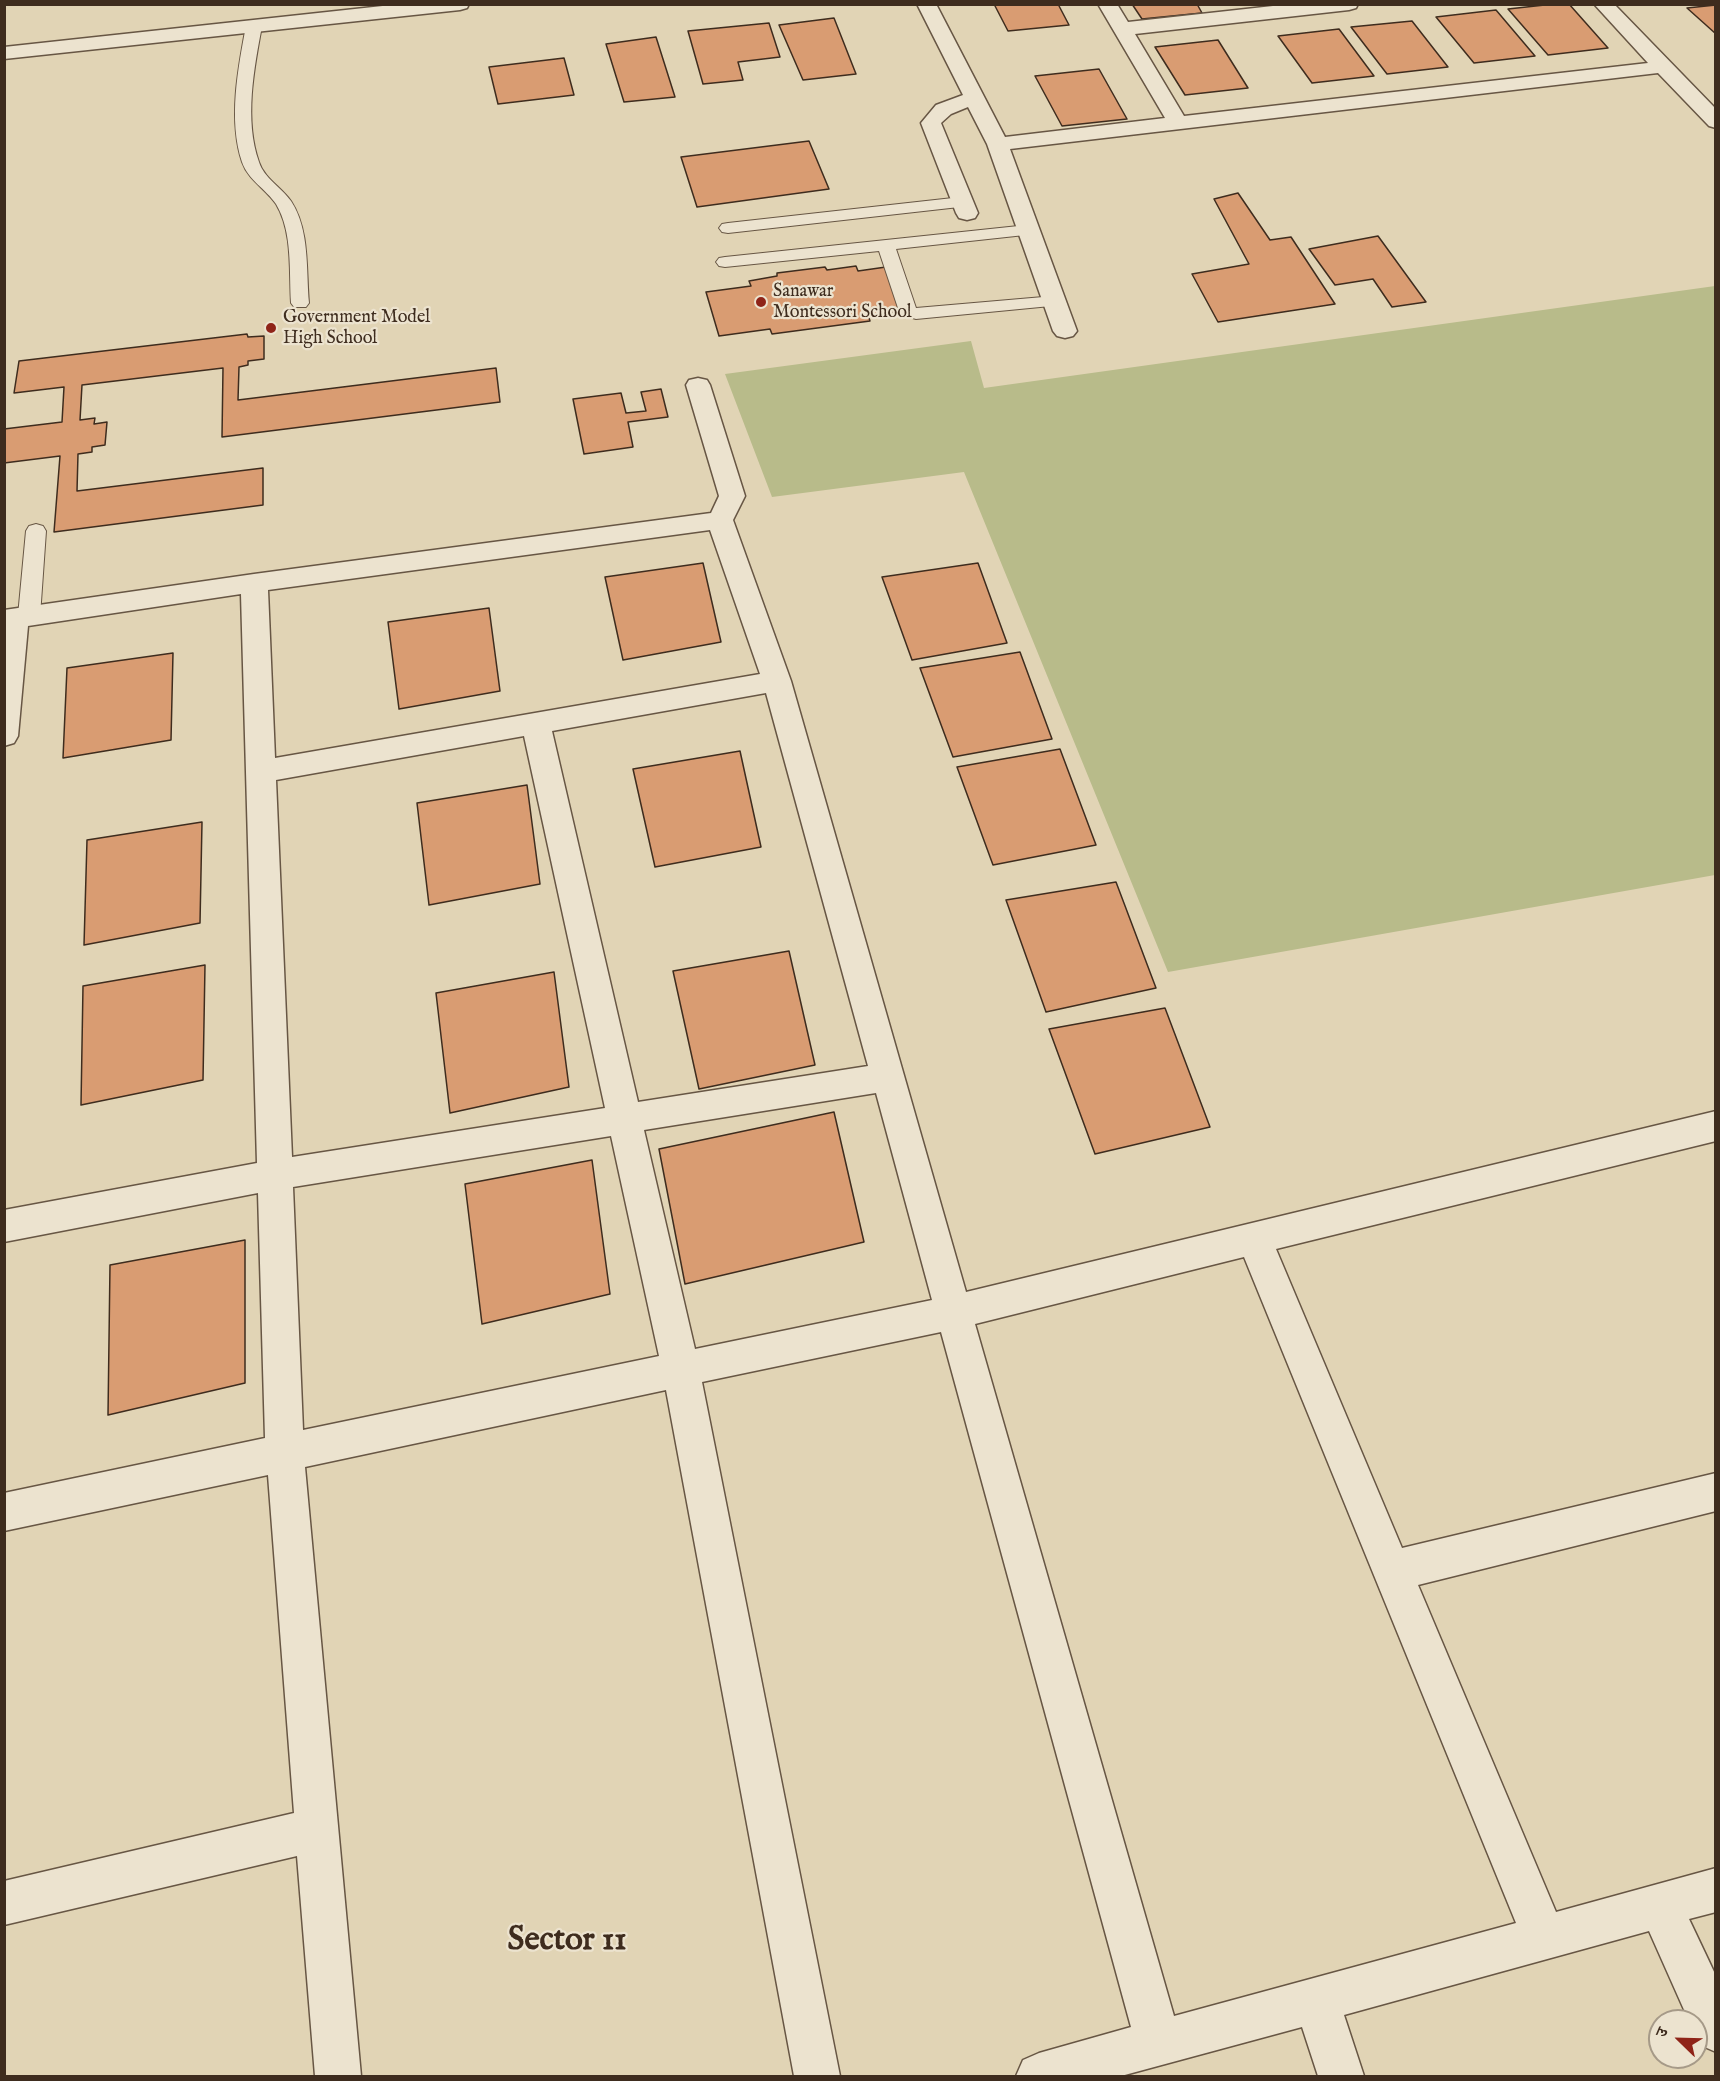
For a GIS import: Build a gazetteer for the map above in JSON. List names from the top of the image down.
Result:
{
  "districts": ["Sector 11"],
  "places": ["Sanawar Montessori School", "Government Model High School"],
  "north": "top left"
}
